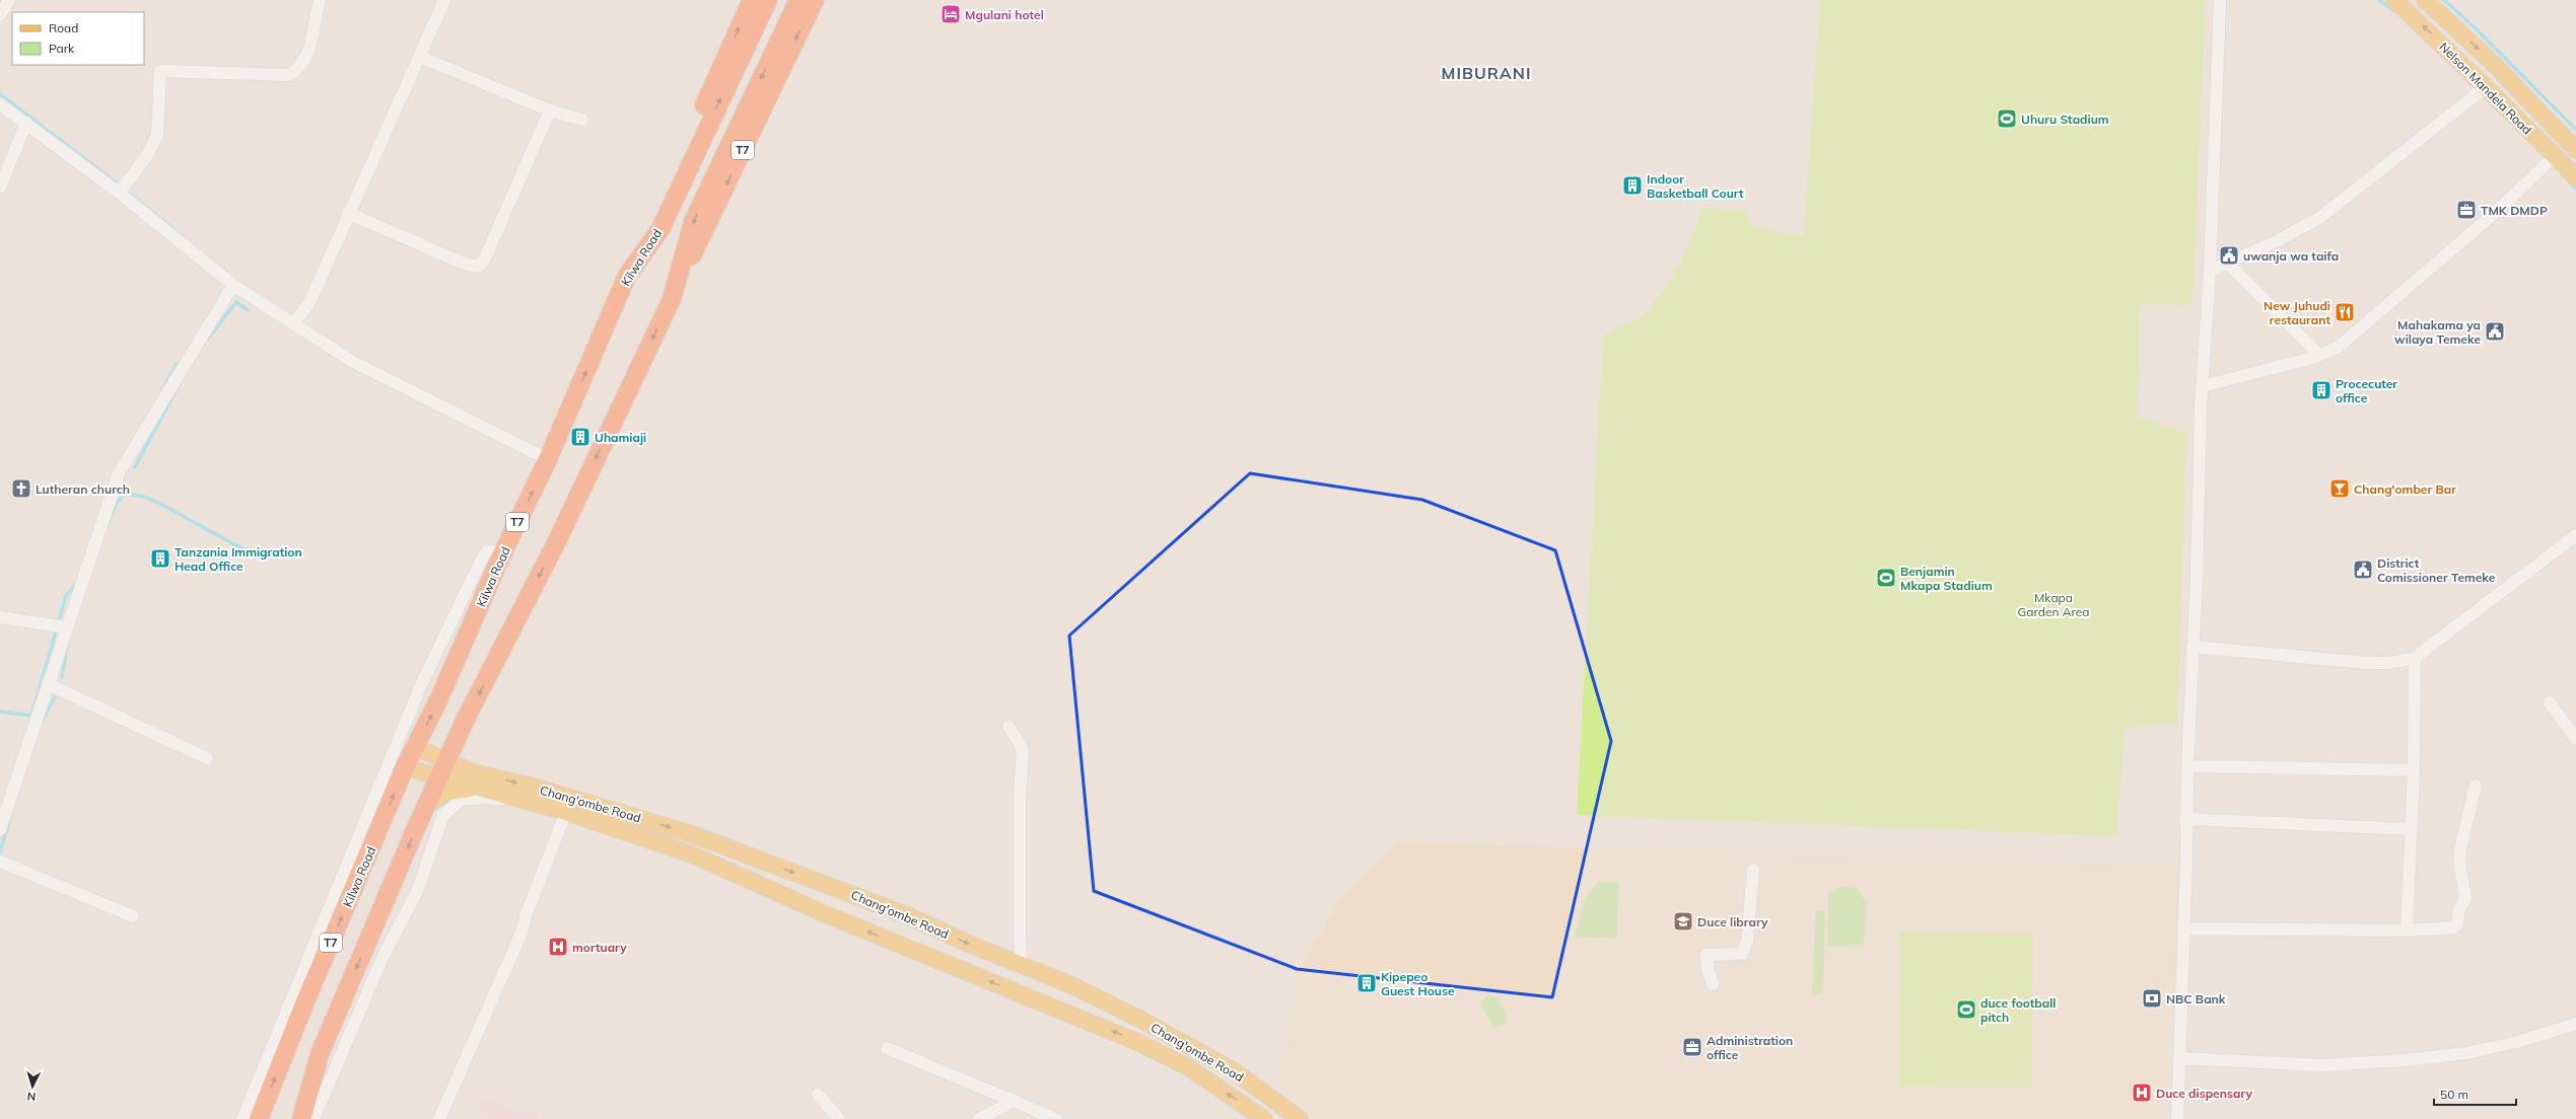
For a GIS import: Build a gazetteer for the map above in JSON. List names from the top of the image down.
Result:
{
  "streets": {
    "highway": ["T7", "Kilwa Road"],
    "main road": ["Nelson Mandela Road", "Chang'ombe Road"]
  },
  "crossings": [
    ["T7", "Kilwa Road"],
    ["T7", "Chang'ombe Road"],
    ["Kilwa Road", "Chang'ombe Road"]
  ],
  "districts": ["MIBURANI"],
  "parks": ["Mkapa Garden Area"],
  "places": {
    "hotel": ["Mgulani hotel"],
    "sports": ["Uhuru Stadium", "Benjamin Mkapa Stadium", "duce football pitch"],
    "building": [
      "Indoor Basketball Court",
      "Procecuter office",
      "Uhamiaji",
      "Tanzania Immigration Head Office",
      "Kipepeo Guest House"
    ],
    "office": ["TMK DMDP", "Administration office"],
    "public building": ["uwanja wa taifa", "Mahakama ya wilaya Temeke", "District Comissioner Temeke"],
    "restaurant": ["New Juhudi restaurant"],
    "church": ["Lutheran church"],
    "bar": ["Chang'omber Bar"],
    "school or university": ["Duce library"],
    "hospital": ["mortuary", "Duce dispensary"],
    "bank": ["NBC Bank"]
  },
  "legend": ["Road", "Park"],
  "scale_bar": "50 m",
  "north": "bottom"
}
